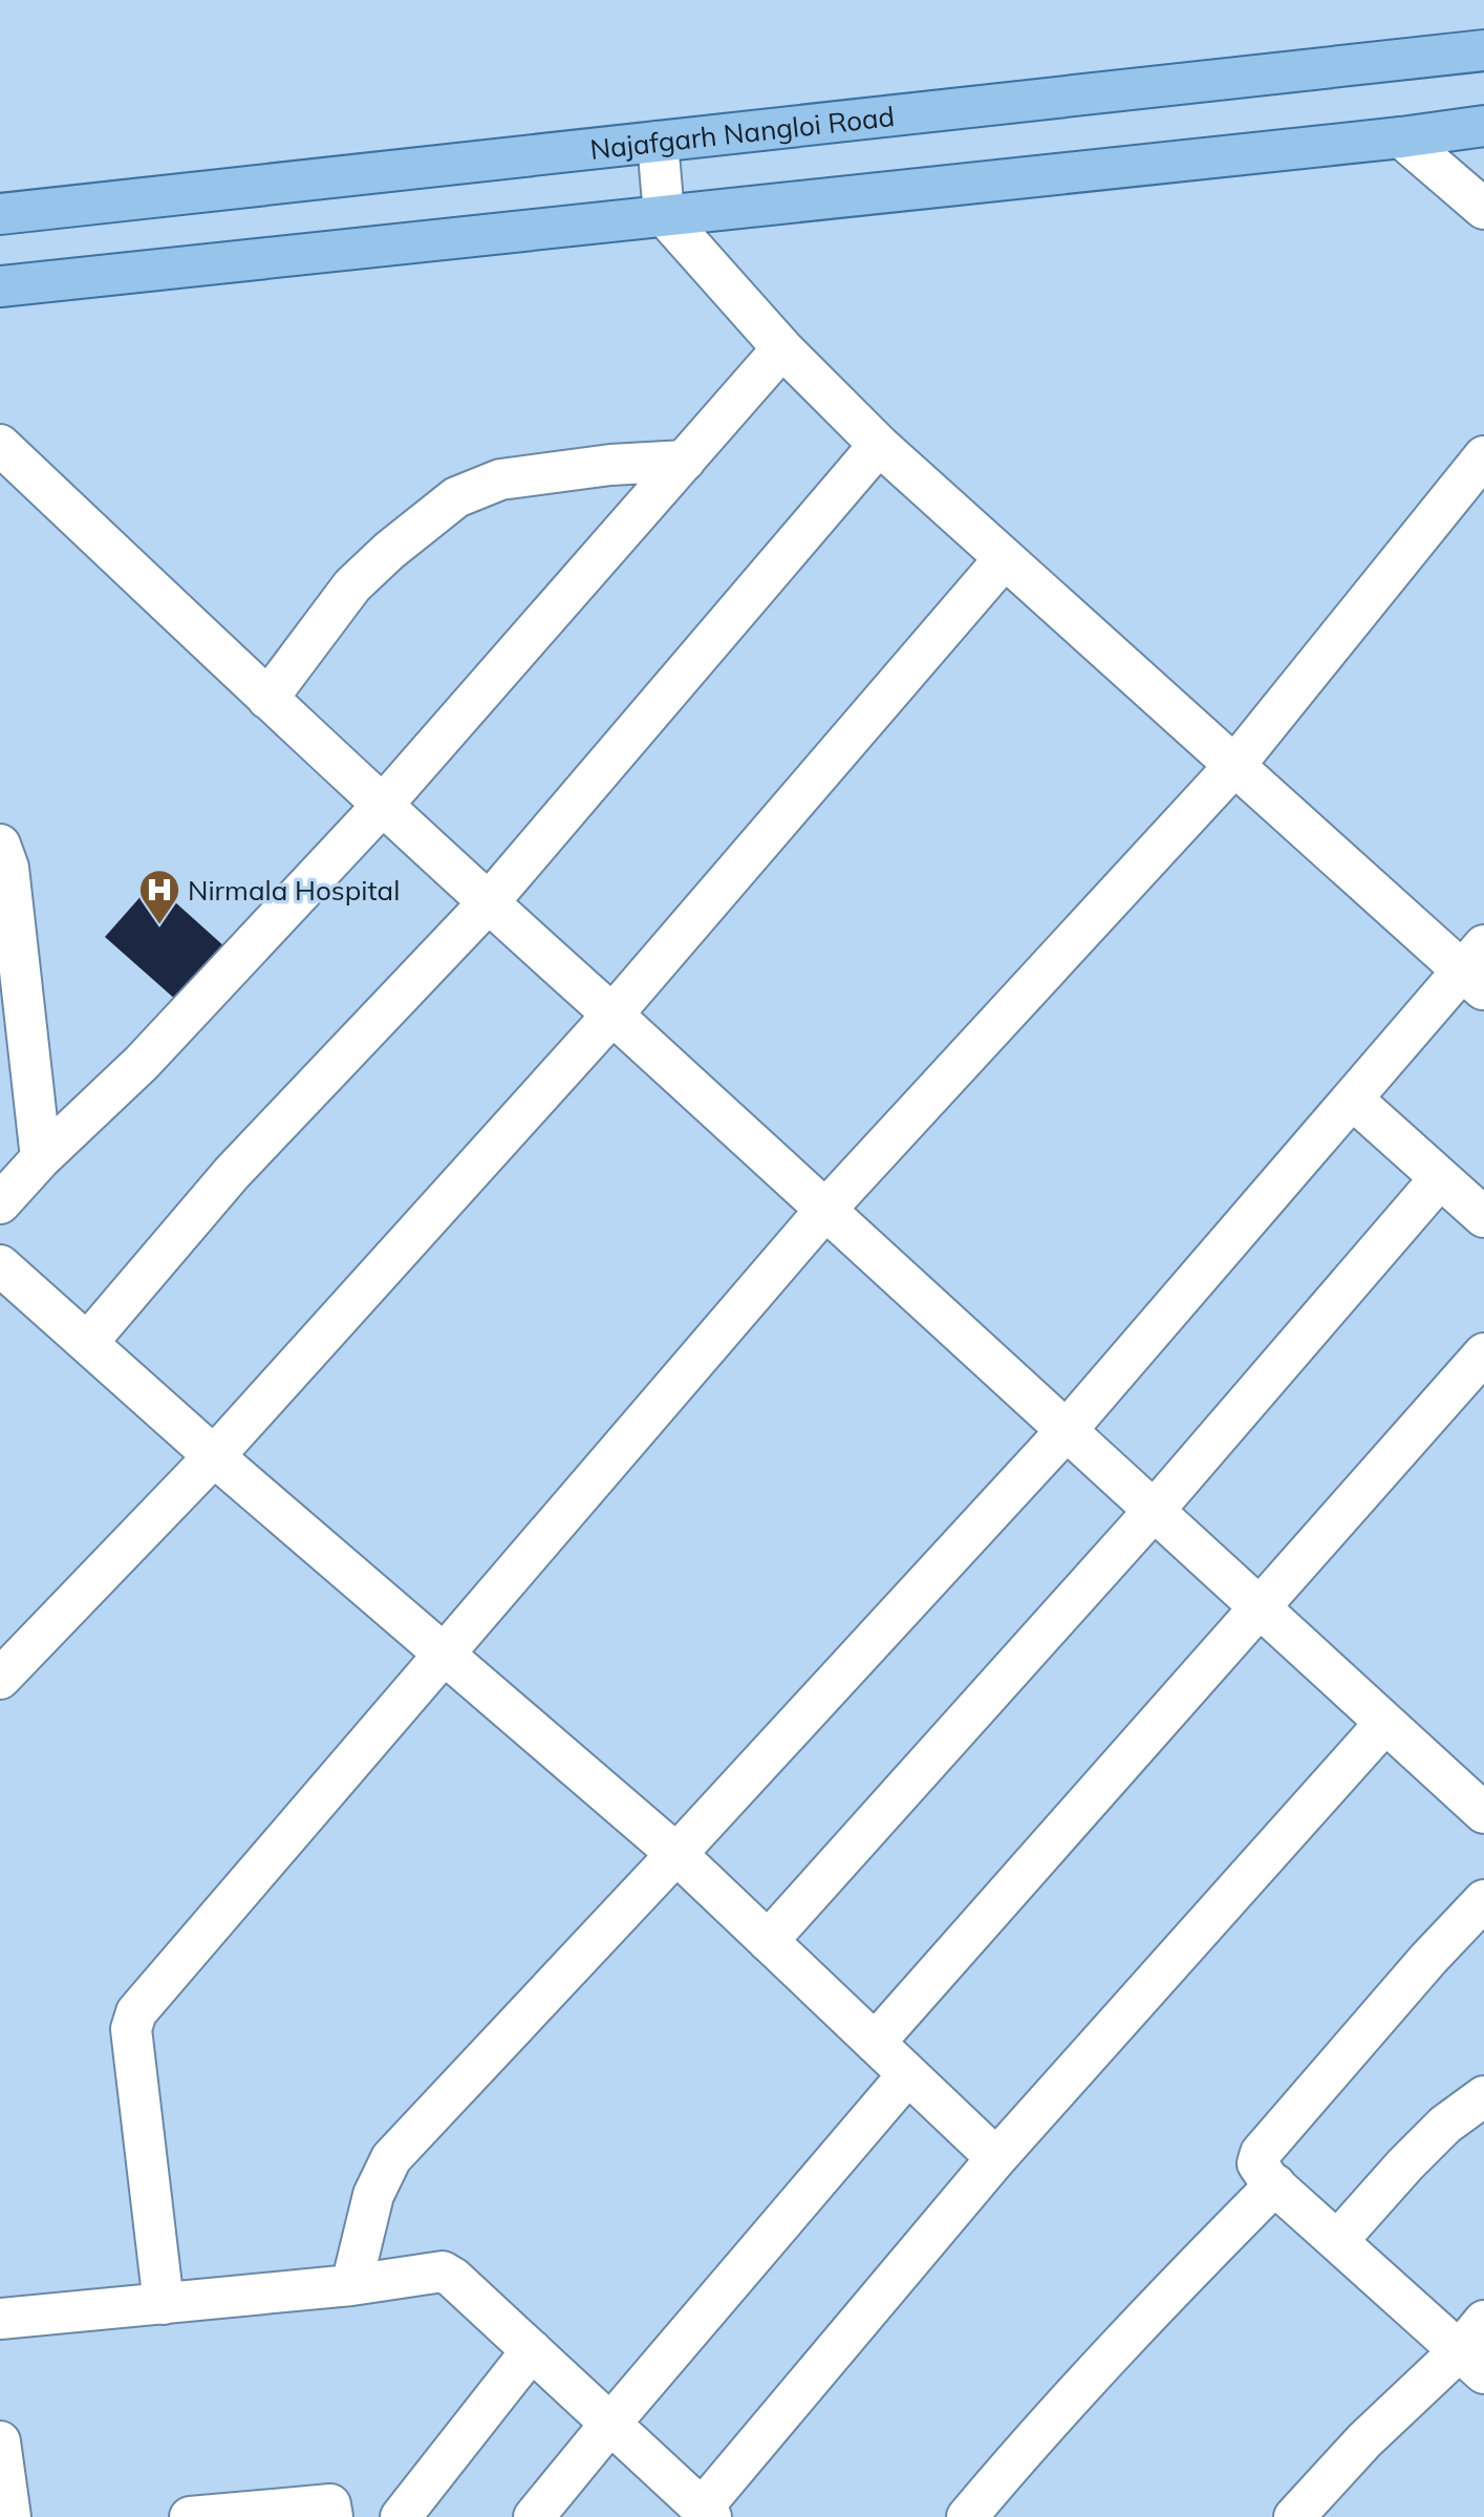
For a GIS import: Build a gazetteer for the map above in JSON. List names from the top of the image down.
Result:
{
  "streets": {
    "main road": ["Najafgarh Nangloi Road"]
  },
  "places": {
    "hospital": ["Nirmala Hospital"]
  }
}
